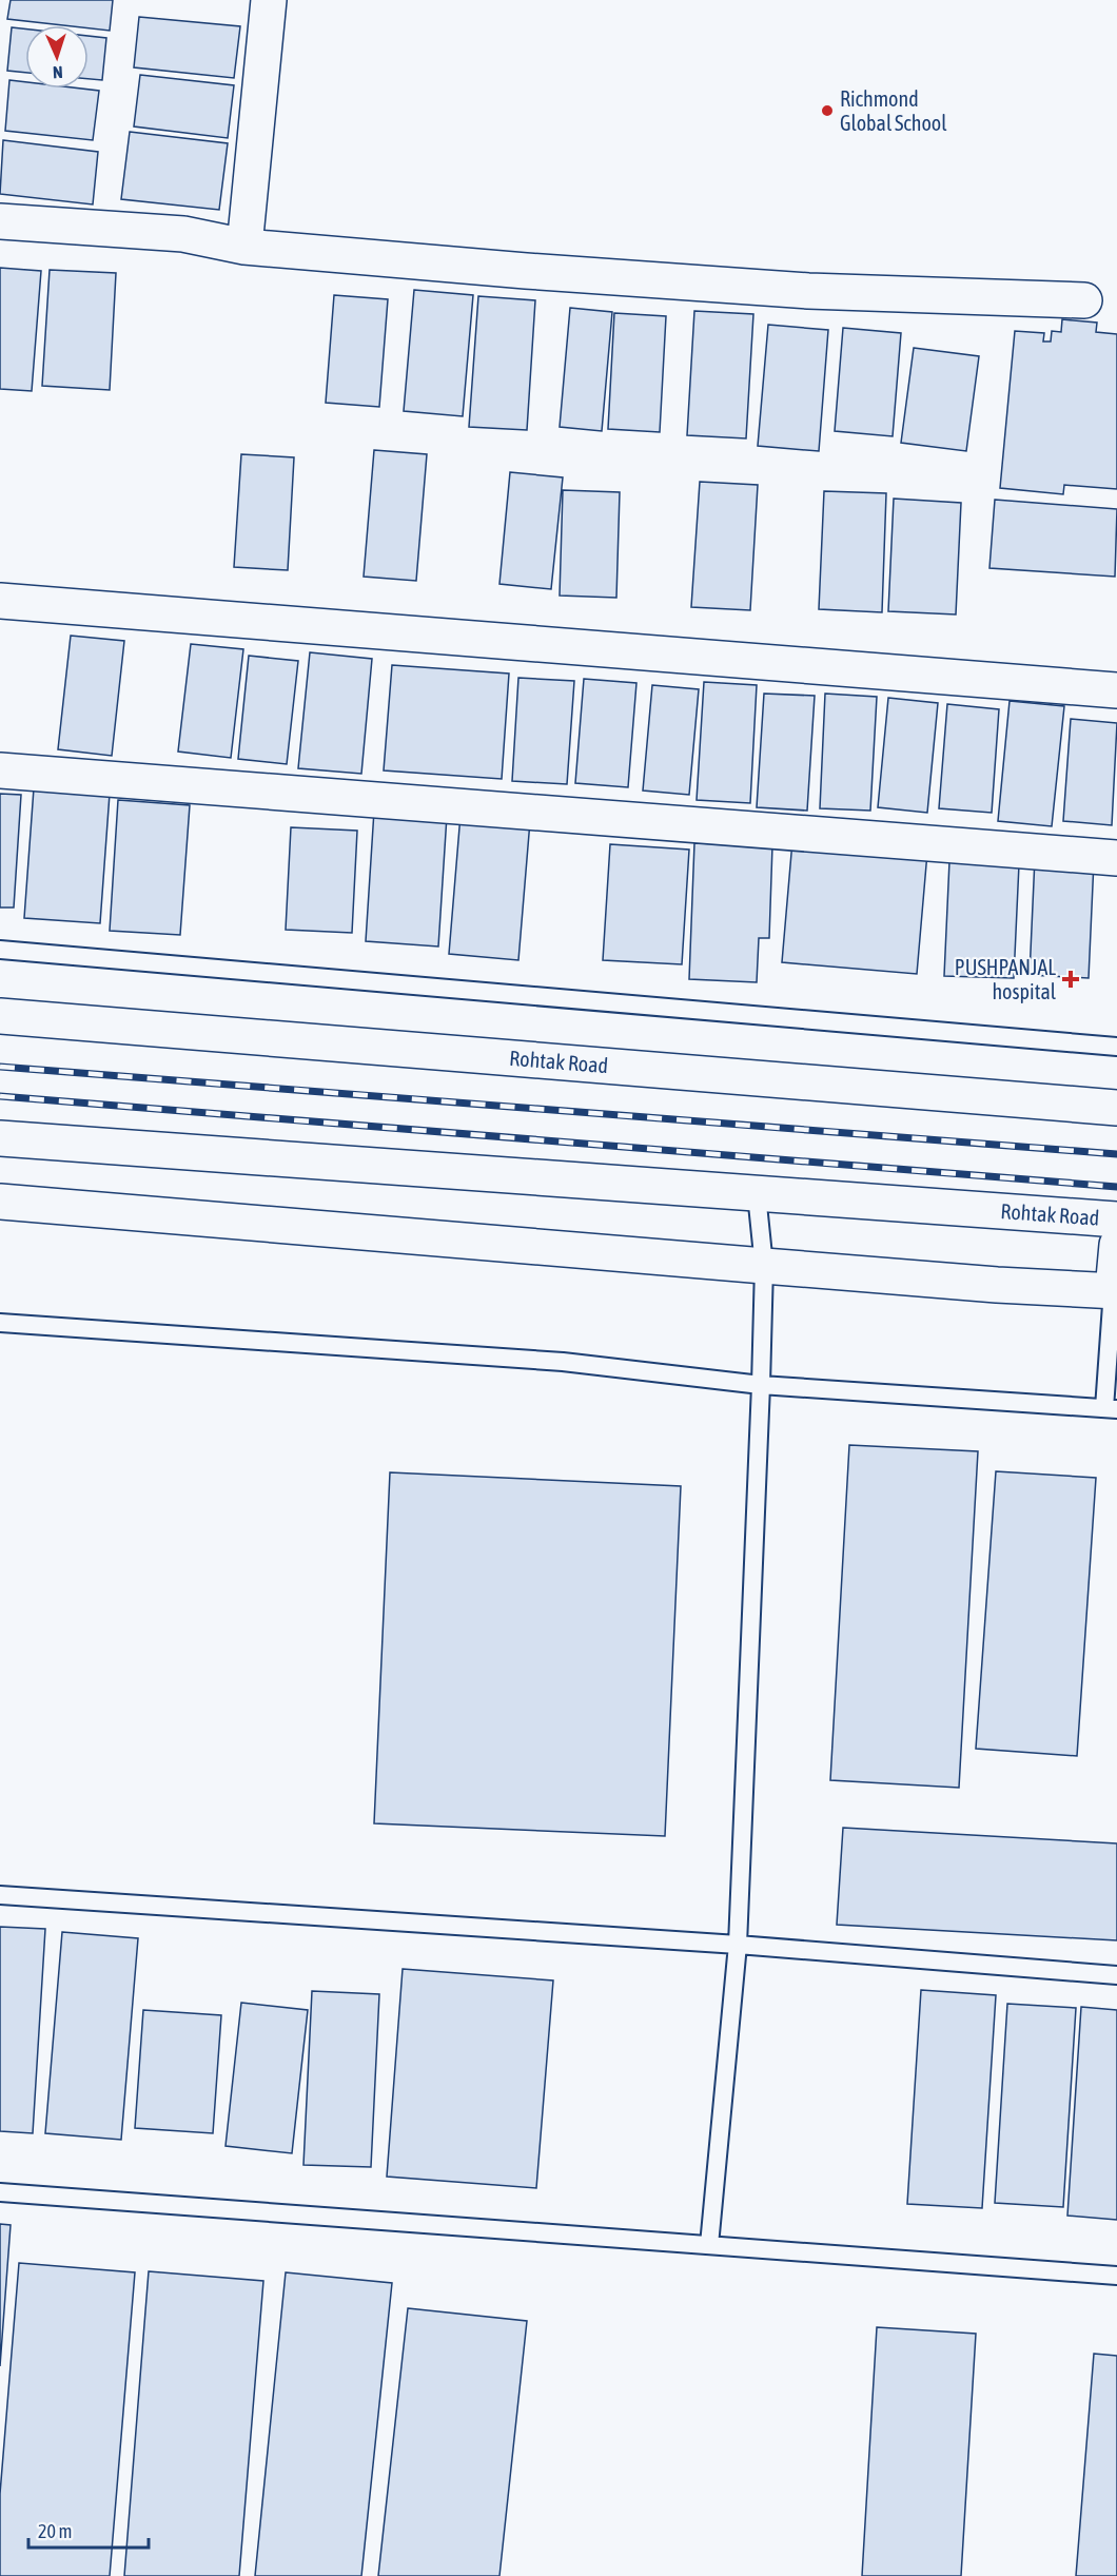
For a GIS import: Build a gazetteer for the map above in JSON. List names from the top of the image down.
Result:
{
  "streets": {
    "main road": ["Rohtak Road"]
  },
  "places": {
    "other": ["Richmond Global School"],
    "health": ["PUSHPANJAL hospital"]
  },
  "scale_bar": "20 m",
  "north": "bottom"
}
